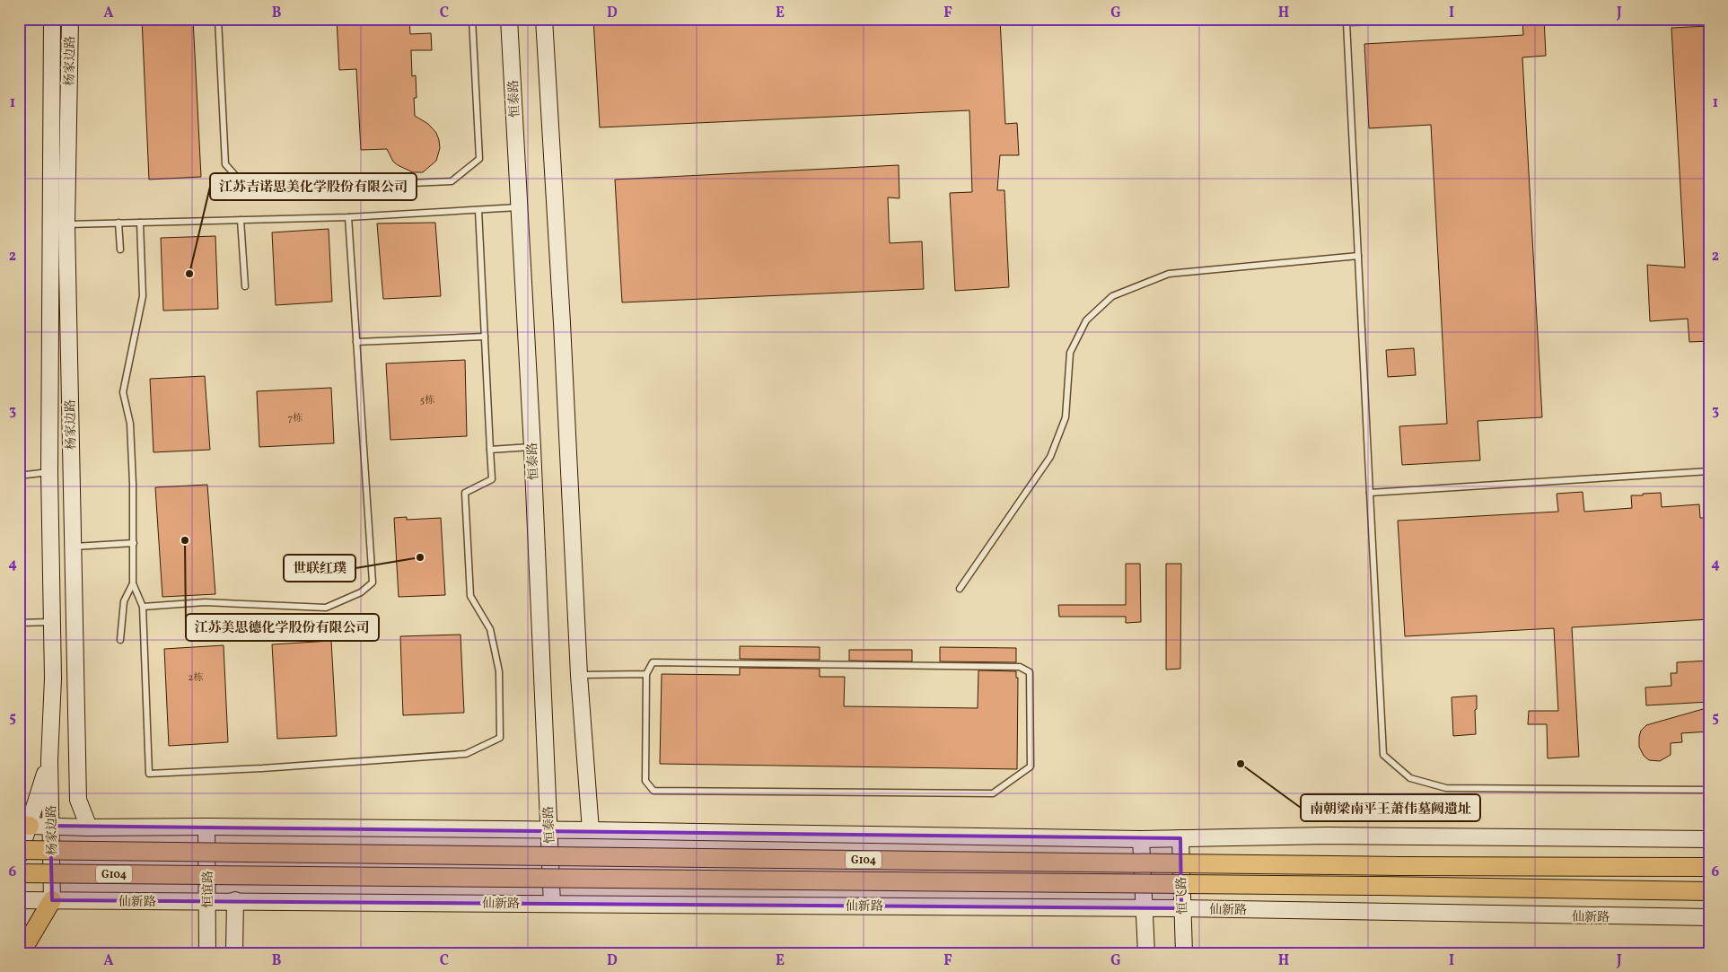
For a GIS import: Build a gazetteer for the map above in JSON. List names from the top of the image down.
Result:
{
  "streets": {
    "main road": [
      "杨家边路",
      "恒泰路",
      "G104",
      "恒谊路",
      "恒飞路",
      "仙新路"
    ]
  },
  "crossings": [
    ["杨家边路", "仙新路"],
    ["恒泰路", "仙新路"],
    ["恒谊路", "仙新路"],
    ["恒飞路", "仙新路"]
  ],
  "places": [
    "江苏吉诺思美化学股份有限公司",
    "江苏美思德化学股份有限公司",
    "世联红璞",
    "南朝梁南平王萧伟墓阙遗址"
  ],
  "house_numbers": ["5栋", "7栋", "2栋"],
  "grid": {
    "columns": [
      "A",
      "B",
      "C",
      "D",
      "E",
      "F",
      "G",
      "H",
      "I",
      "J"
    ],
    "rows": [
      "1",
      "2",
      "3",
      "4",
      "5",
      "6"
    ]
  }
}
